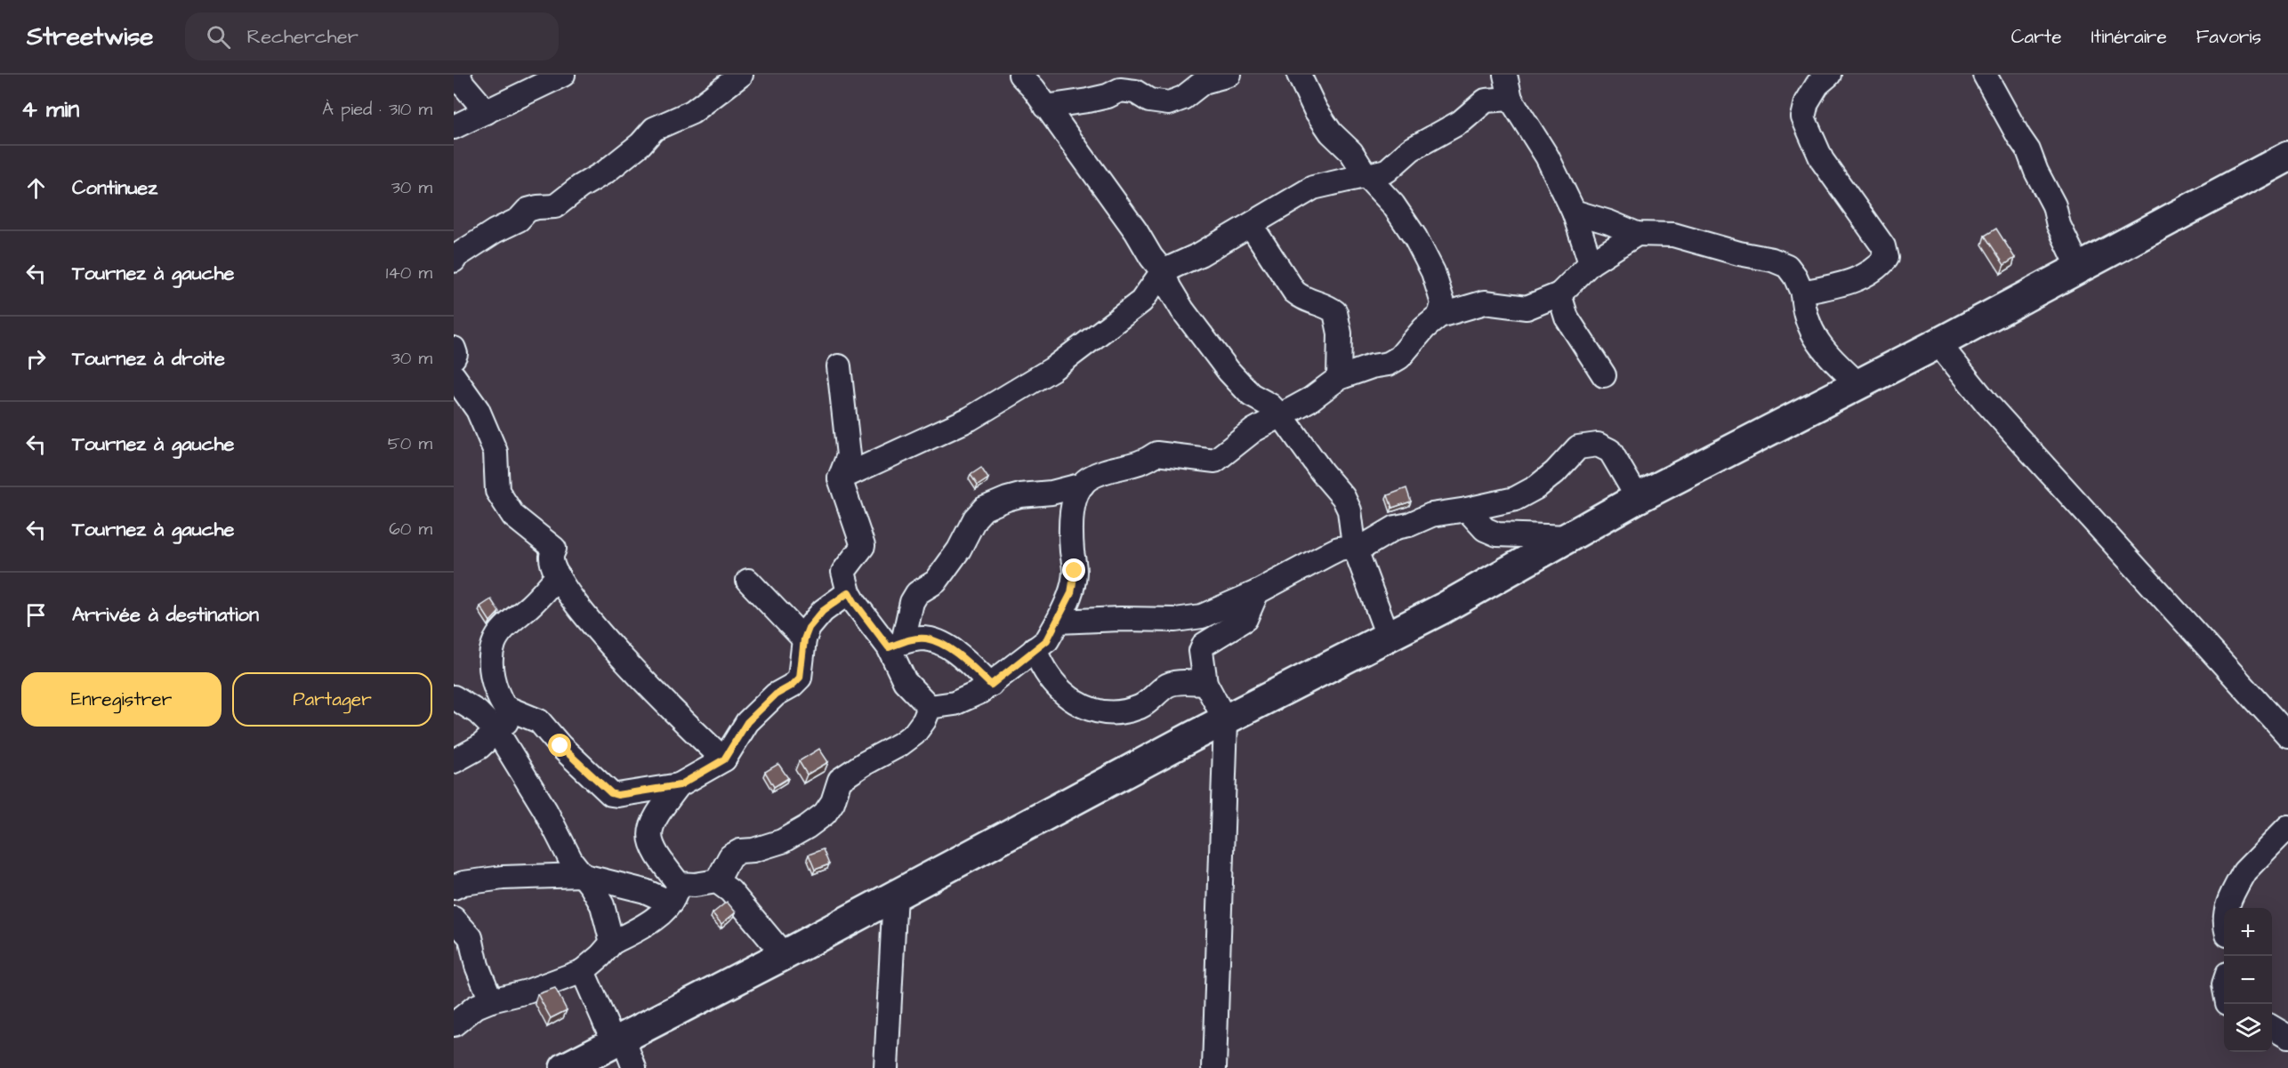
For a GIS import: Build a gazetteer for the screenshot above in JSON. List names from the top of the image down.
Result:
{
  "page": {
    "header": "Streetwise",
    "search": "Rechercher",
    "nav": ["Carte", "Itinéraire", "Favoris"],
    "heading": ["4 min", "À pied · 310 m"],
    "list": [
      ["Continuez", "30 m"],
      ["Tournez à gauche", "140 m"],
      ["Tournez à droite", "30 m"],
      ["Tournez à gauche", "50 m"],
      ["Tournez à gauche", "60 m"],
      "Arrivée à destination"
    ],
    "buttons": ["Enregistrer", "Partager"],
    "map_buttons": ["+", "−"]
  }
}
